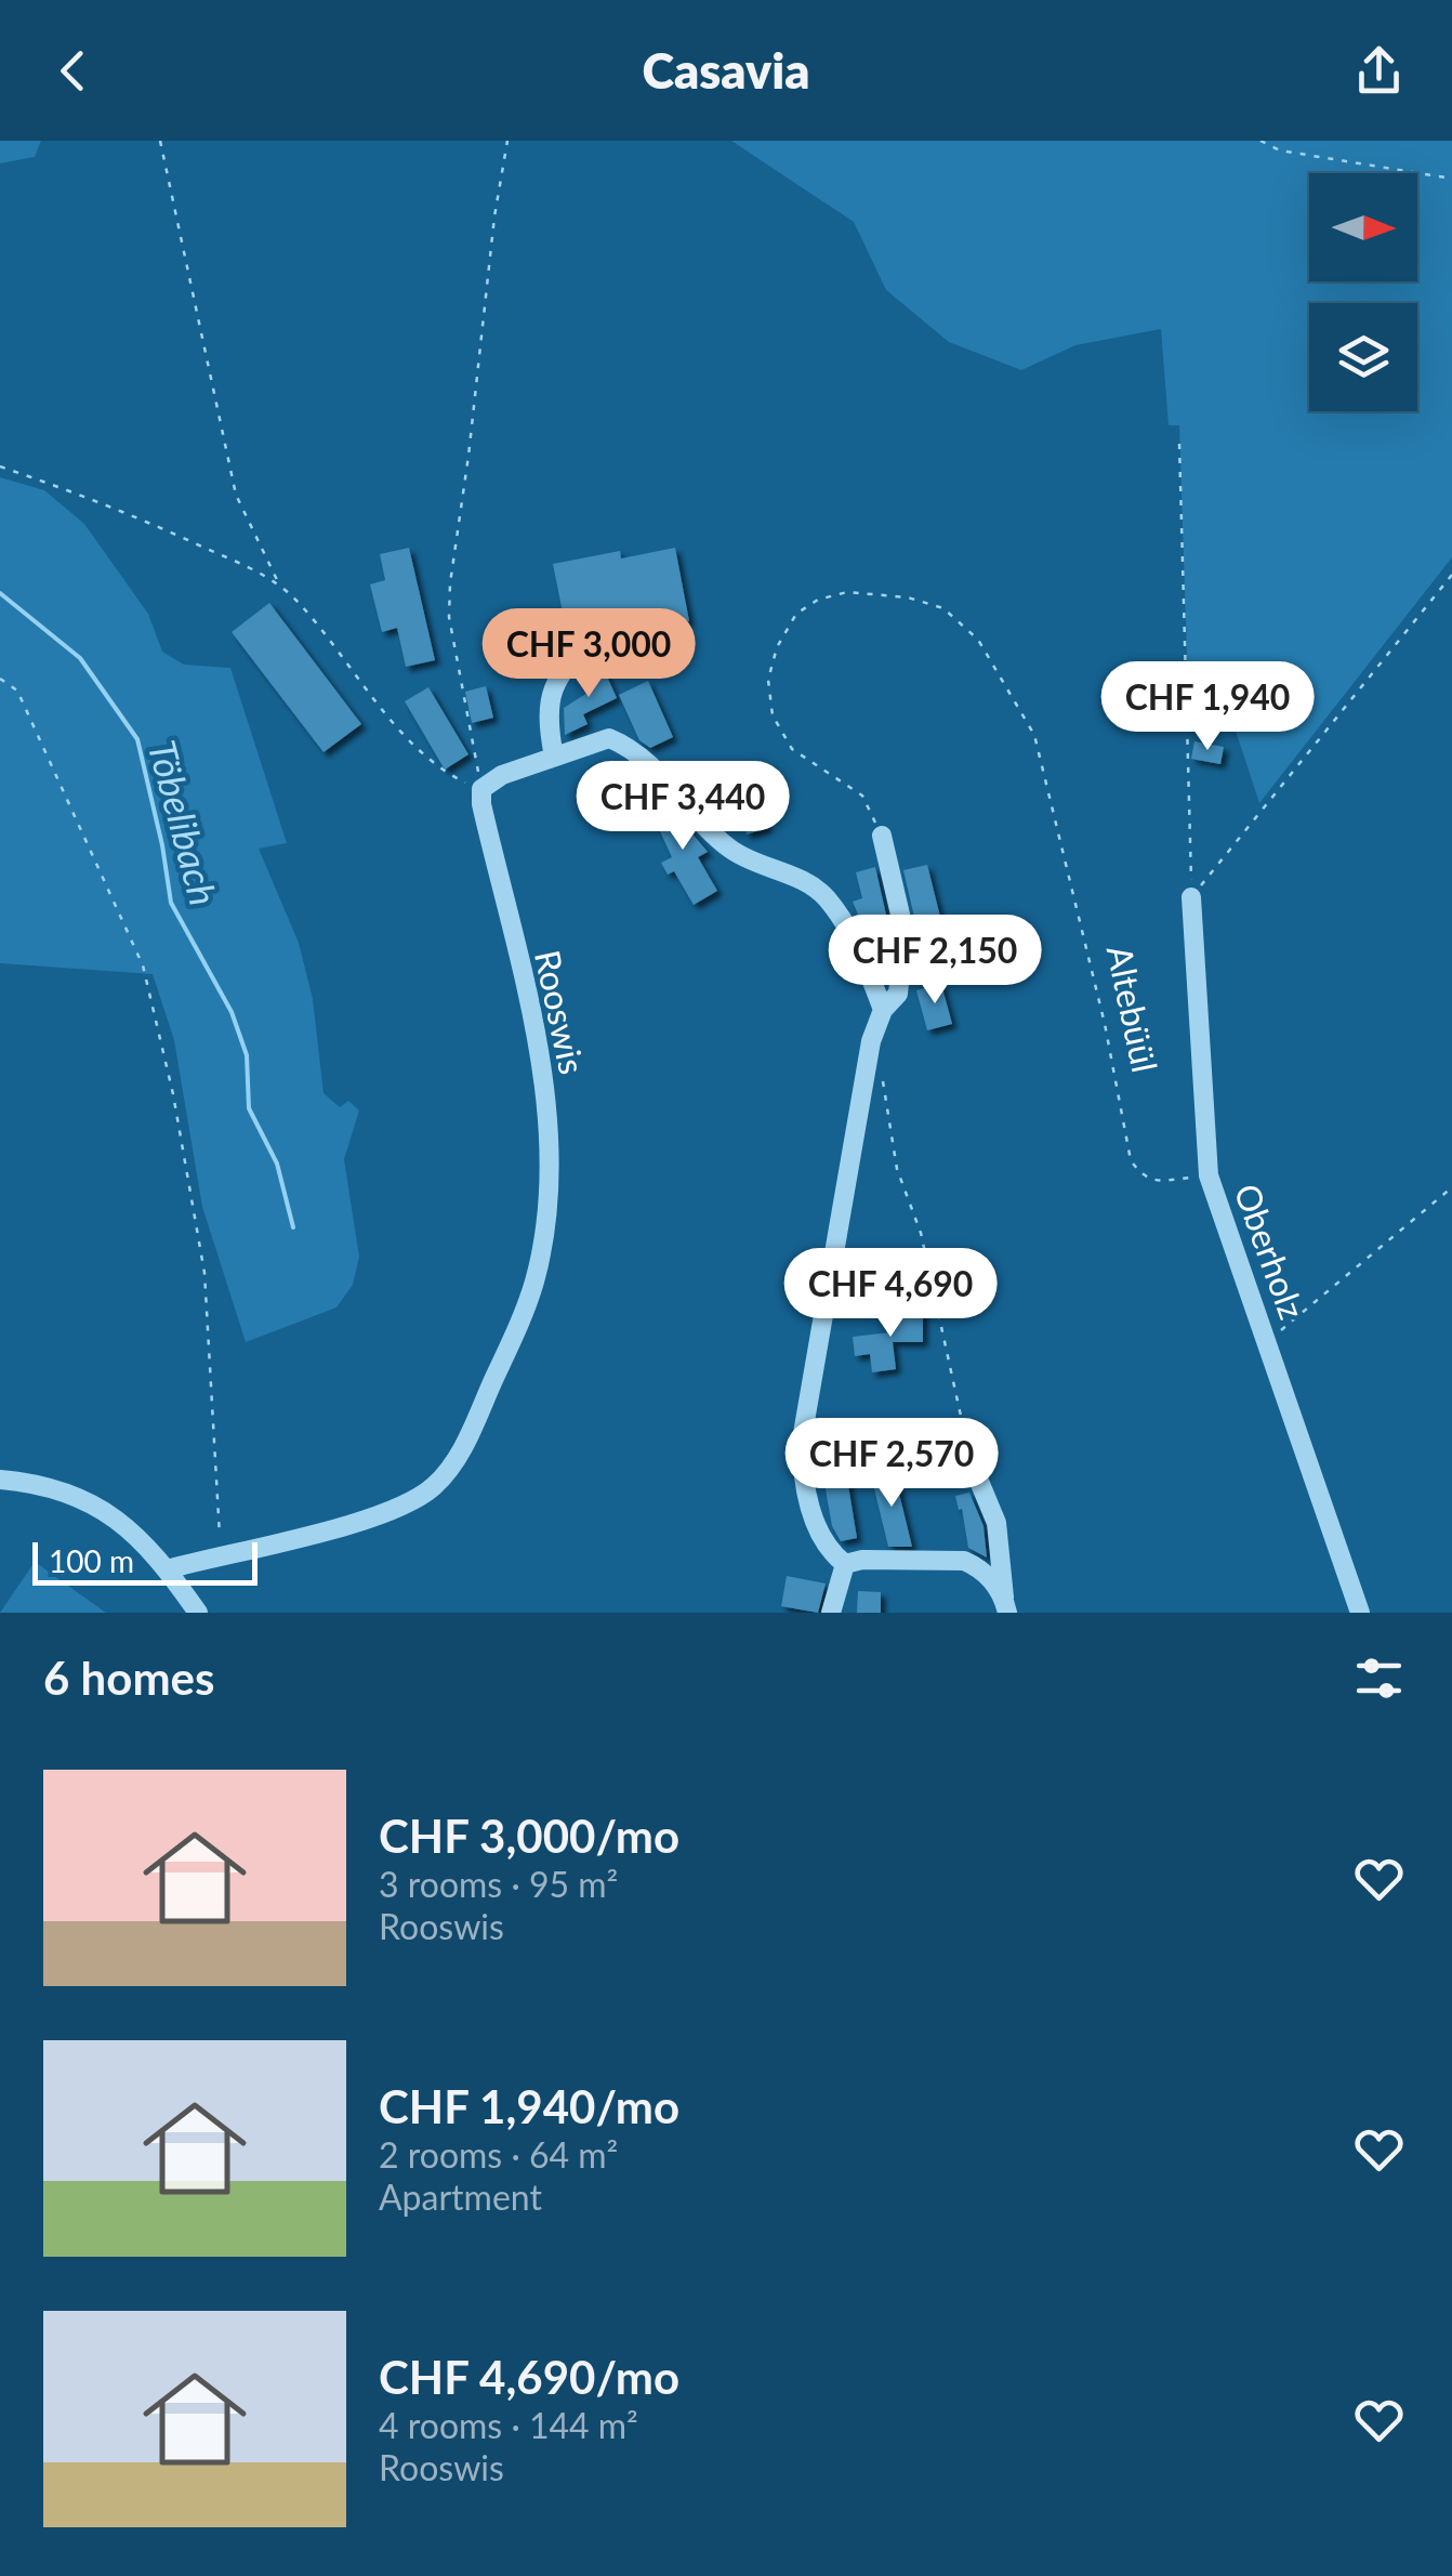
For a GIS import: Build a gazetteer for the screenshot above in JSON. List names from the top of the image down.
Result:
{
  "streets": {
    "street": ["Rooswis", "Oberholz"],
    "path": ["Altebüül"]
  },
  "crossings": [
    ["Altebüül", "Oberholz"]
  ],
  "water": ["Töbelibach"],
  "scale_bar": "100 m",
  "north": "right",
  "page": {
    "header": "Casavia",
    "price": [
      "CHF 3,000",
      "CHF 1,940",
      "CHF 3,440",
      "CHF 2,150",
      "CHF 4,690",
      "CHF 2,570"
    ],
    "scale": "100 m",
    "heading": "6 homes",
    "list": [
      {
        "name": "CHF 3,000/mo",
        "note": "3 rooms · 95 m² · Rooswis"
      },
      {
        "name": "CHF 1,940/mo",
        "note": "2 rooms · 64 m² · Apartment"
      },
      {
        "name": "CHF 4,690/mo",
        "note": "4 rooms · 144 m² · Rooswis"
      }
    ]
  }
}
